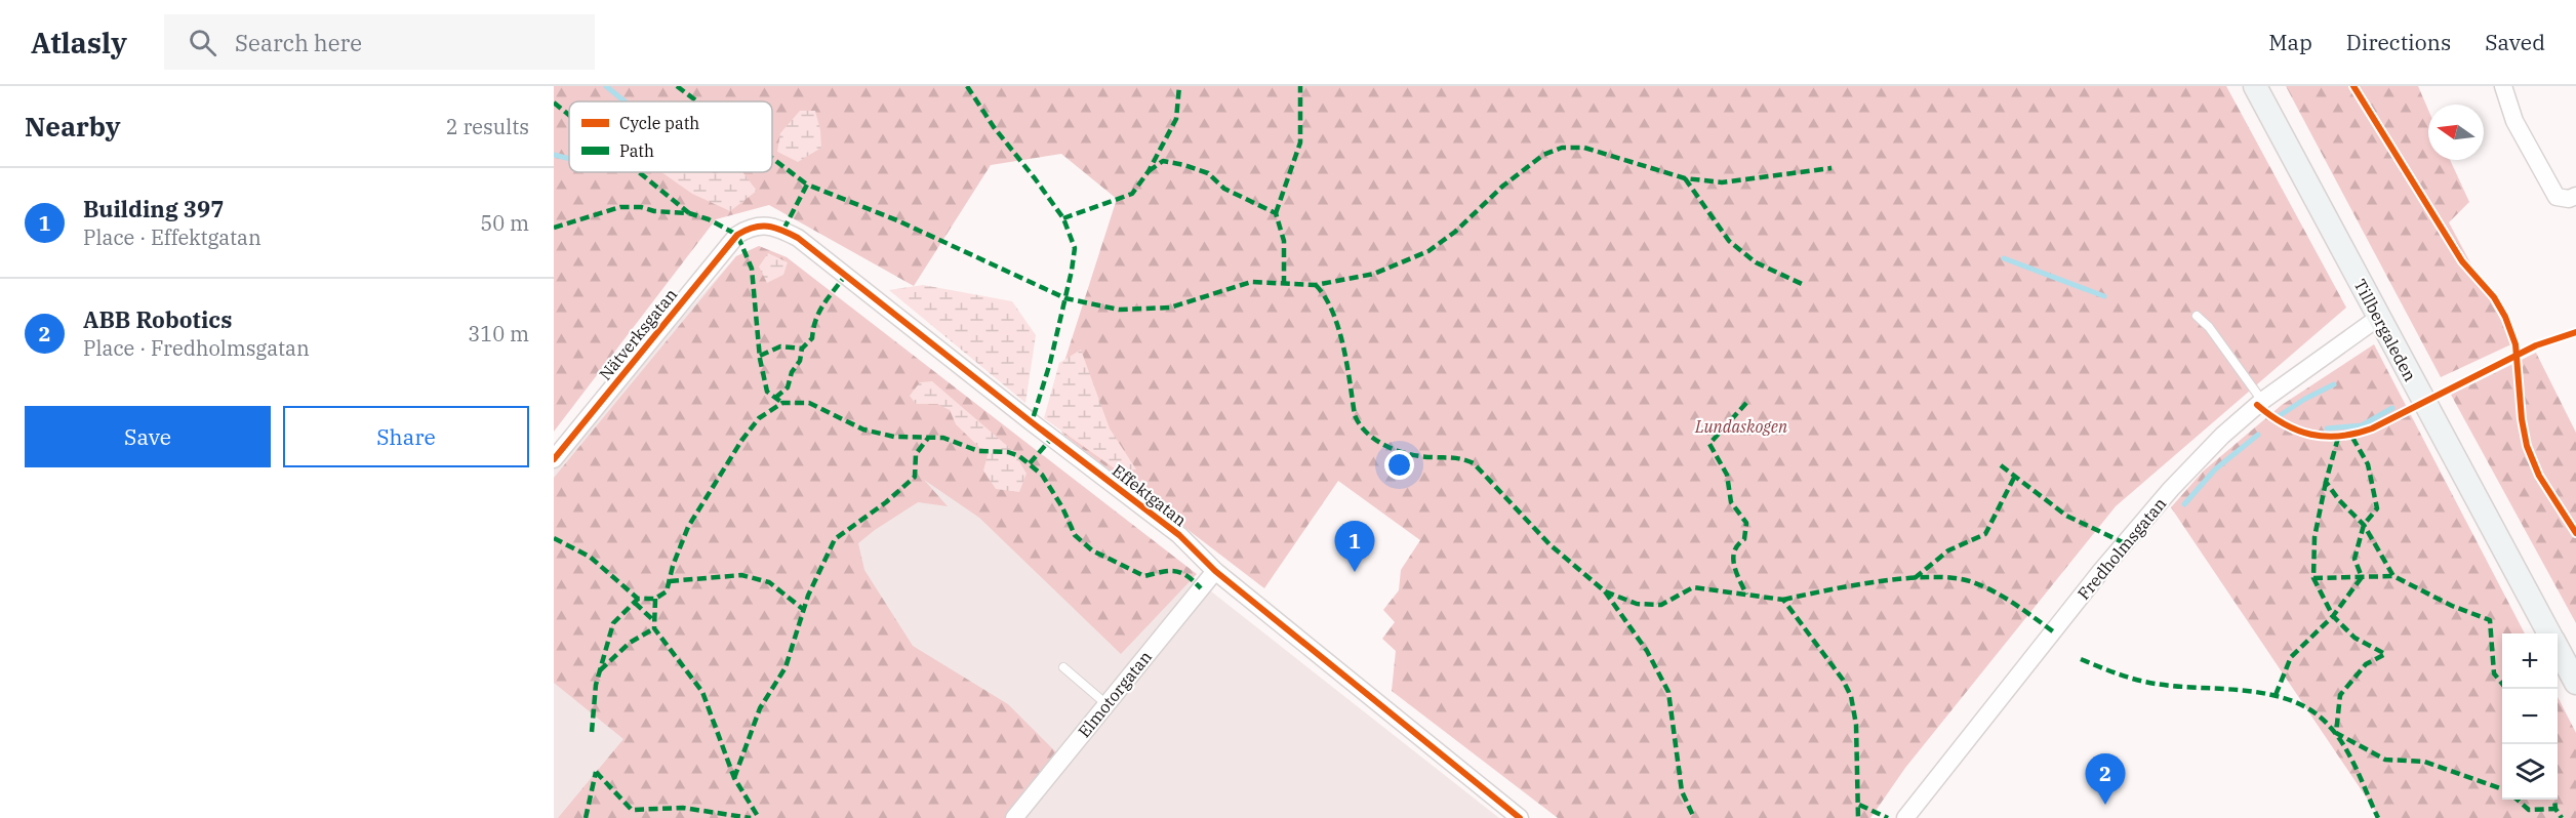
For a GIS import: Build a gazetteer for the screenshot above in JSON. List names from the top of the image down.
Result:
{
  "streets": {
    "main road": ["Tillbergaleden"],
    "street": [
      "Nätverksgatan",
      "Effektgatan",
      "Fredholmsgatan",
      "Elmotorgatan"
    ]
  },
  "crossings": [
    ["Tillbergaleden", "Fredholmsgatan"],
    ["Nätverksgatan", "Effektgatan"],
    ["Effektgatan", "Elmotorgatan"]
  ],
  "parks": ["Lundaskogen"],
  "legend": ["Cycle path", "Path"],
  "north": "left",
  "page": {
    "header": "Atlasly",
    "search": "Search here",
    "nav": ["Map", "Directions", "Saved"],
    "heading": ["Nearby", "2 results"],
    "list": [
      {
        "mark": "1",
        "name": "Building 397",
        "note": "Place · Effektgatan",
        "value": "50 m"
      },
      {
        "mark": "2",
        "name": "ABB Robotics",
        "note": "Place · Fredholmsgatan",
        "value": "310 m"
      }
    ],
    "buttons": ["Save", "Share"],
    "pins": ["1", "2"],
    "map_buttons": ["+", "−"]
  }
}
